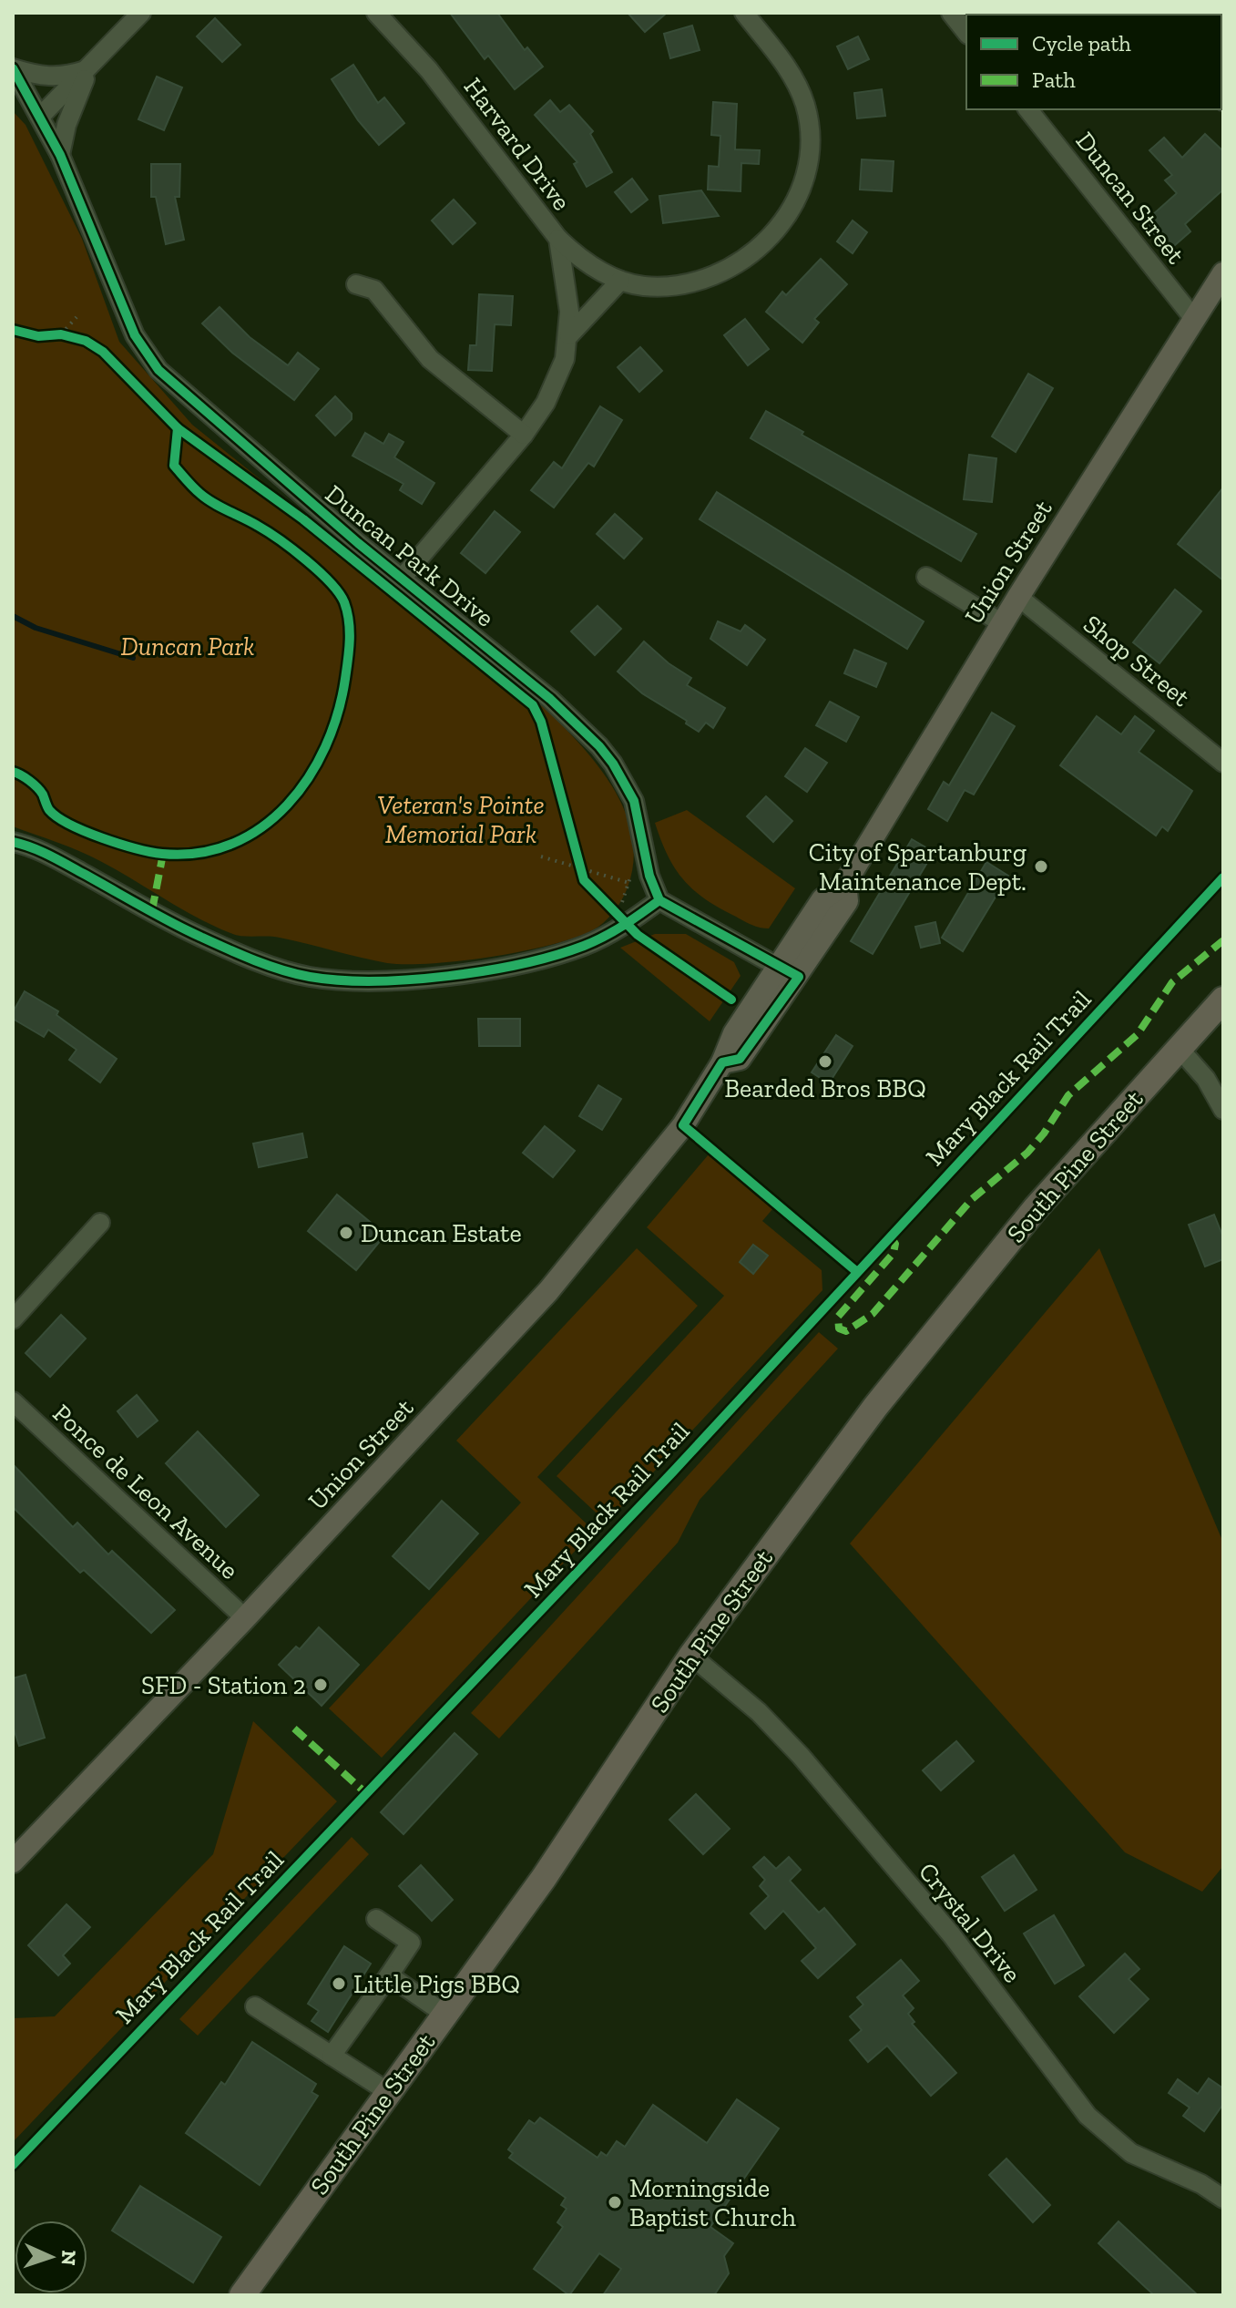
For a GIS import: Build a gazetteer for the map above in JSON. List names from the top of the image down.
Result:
{
  "streets": {
    "highway": ["South Pine Street"],
    "main road": ["Union Street"],
    "street": [
      "Harvard Drive",
      "Duncan Street",
      "Duncan Park Drive",
      "Shop Street",
      "Ponce de Leon Avenue",
      "Crystal Drive"
    ],
    "cycle path": ["Mary Black Rail Trail"]
  },
  "crossings": [
    ["Harvard Drive", "Duncan Park Drive"],
    ["Duncan Street", "Union Street"],
    ["Union Street", "Shop Street"],
    ["Union Street", "Ponce de Leon Avenue"],
    ["South Pine Street", "Crystal Drive"]
  ],
  "parks": ["Duncan Park", "Veteran's Pointe Memorial Park"],
  "places": [
    "City of Spartanburg Maintenance Dept.",
    "Bearded Bros BBQ",
    "Duncan Estate",
    "SFD - Station 2",
    "Little Pigs BBQ",
    "Morningside Baptist Church"
  ],
  "legend": ["Cycle path", "Path"],
  "north": "right"
}
